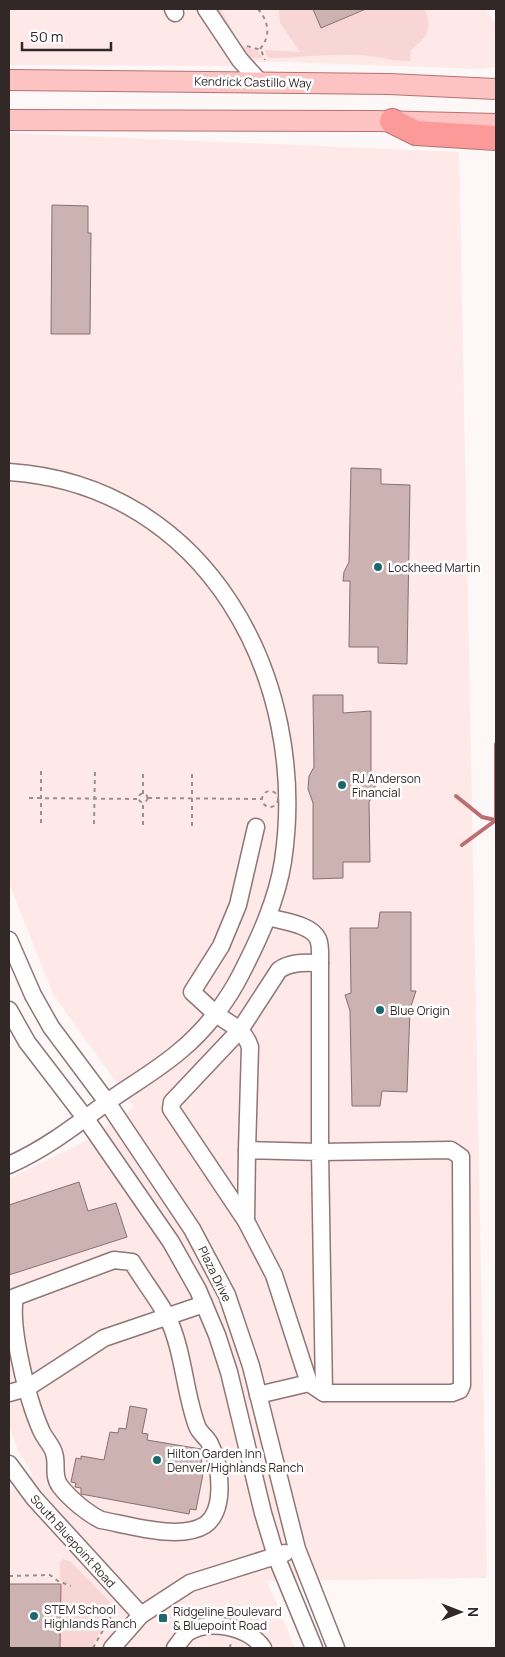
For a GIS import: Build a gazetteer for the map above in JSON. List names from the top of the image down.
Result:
{
  "streets": {
    "main road": ["Kendrick Castillo Way"],
    "street": ["Plaza Drive", "South Bluepoint Road"]
  },
  "places": {
    "other": [
      "Lockheed Martin",
      "RJ Anderson Financial",
      "Blue Origin",
      "Hilton Garden Inn Denver/Highlands Ranch",
      "STEM School Highlands Ranch"
    ],
    "transit": ["Ridgeline Boulevard & Bluepoint Road"]
  },
  "scale_bar": "50 m",
  "north": "right"
}
